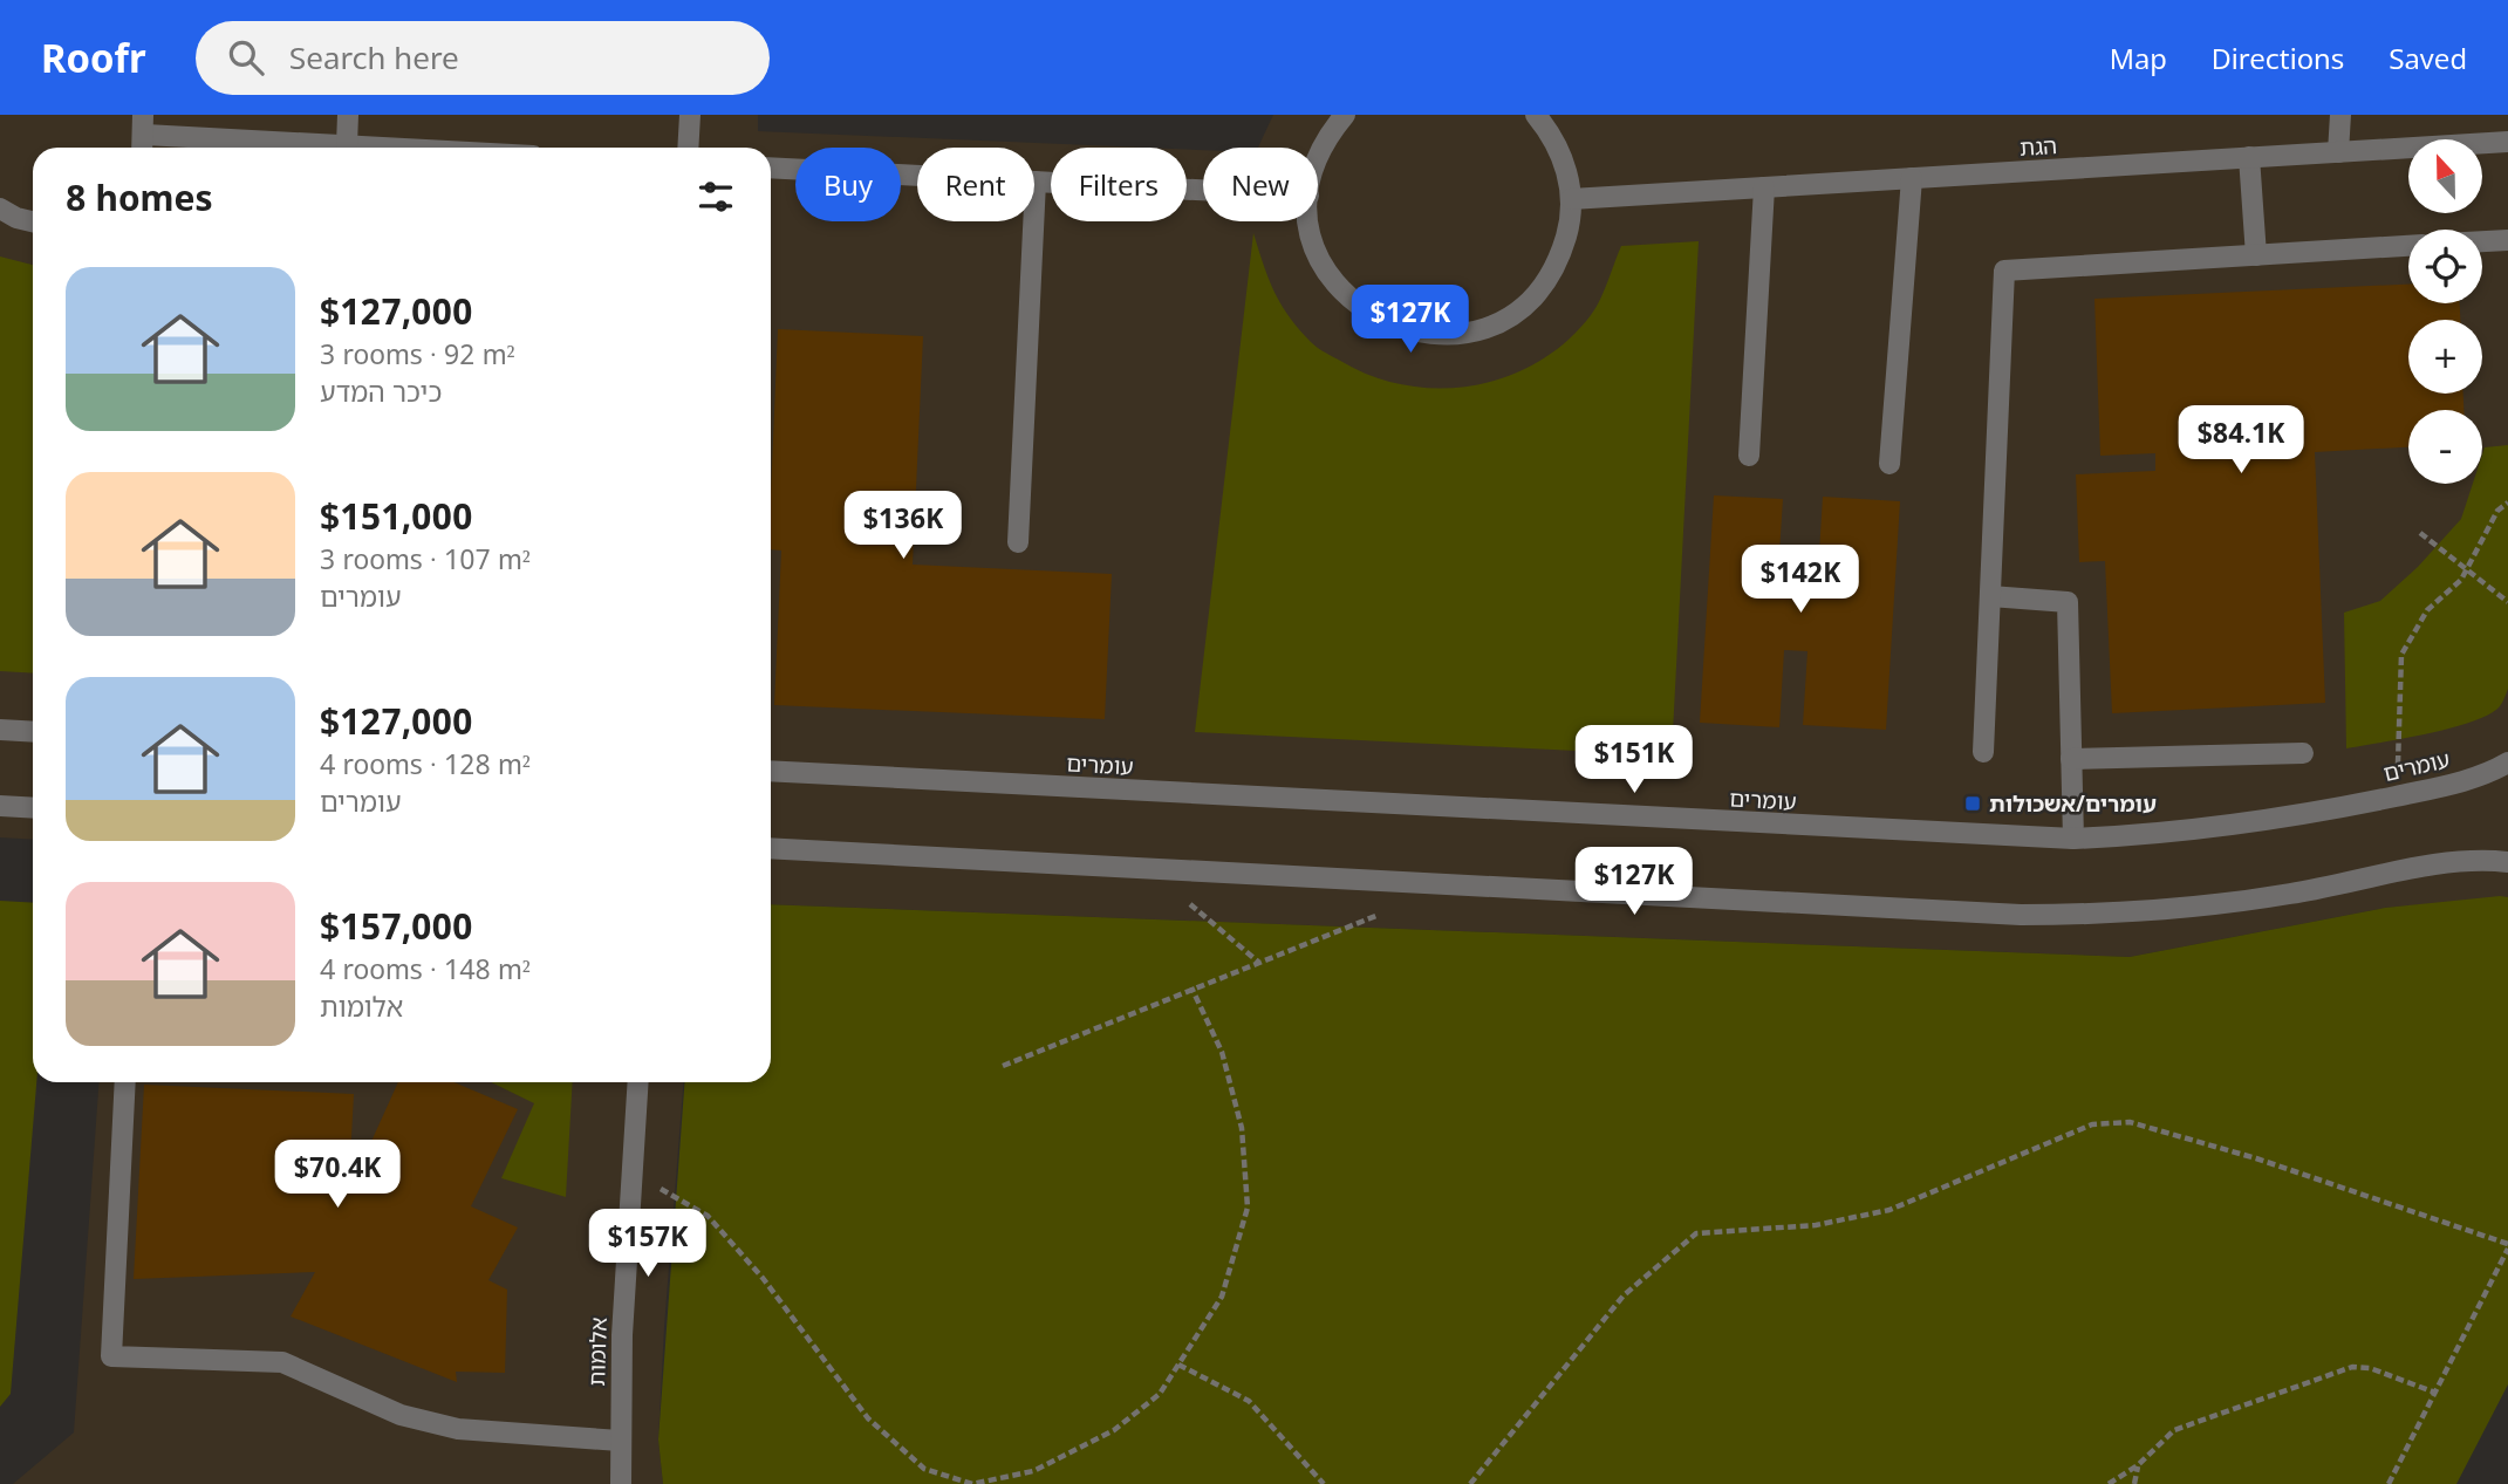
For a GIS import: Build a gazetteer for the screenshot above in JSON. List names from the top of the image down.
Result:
{
  "streets": {
    "street": ["הגת", "עומרים", "אלומות"]
  },
  "places": {
    "transit": ["עומרים/אשכולות"]
  },
  "north": "top",
  "page": {
    "header": "Roofr",
    "search": "Search here",
    "nav": ["Map", "Directions", "Saved"],
    "map_buttons": ["+", "−"],
    "chip": [
      "Buy",
      "Rent",
      "Filters",
      "New"
    ],
    "heading": "8 homes",
    "list": [
      {
        "name": "$127,000",
        "note": "3 rooms · 92 m² · כיכר המדע"
      },
      {
        "name": "$151,000",
        "note": "3 rooms · 107 m² · עומרים"
      },
      {
        "name": "$127,000",
        "note": "4 rooms · 128 m² · עומרים"
      },
      {
        "name": "$157,000",
        "note": "4 rooms · 148 m² · אלומות"
      }
    ],
    "price": [
      "$127K",
      "$84.1K",
      "$136K",
      "$142K",
      "$151K",
      "$127K",
      "$70.4K",
      "$157K"
    ]
  }
}
